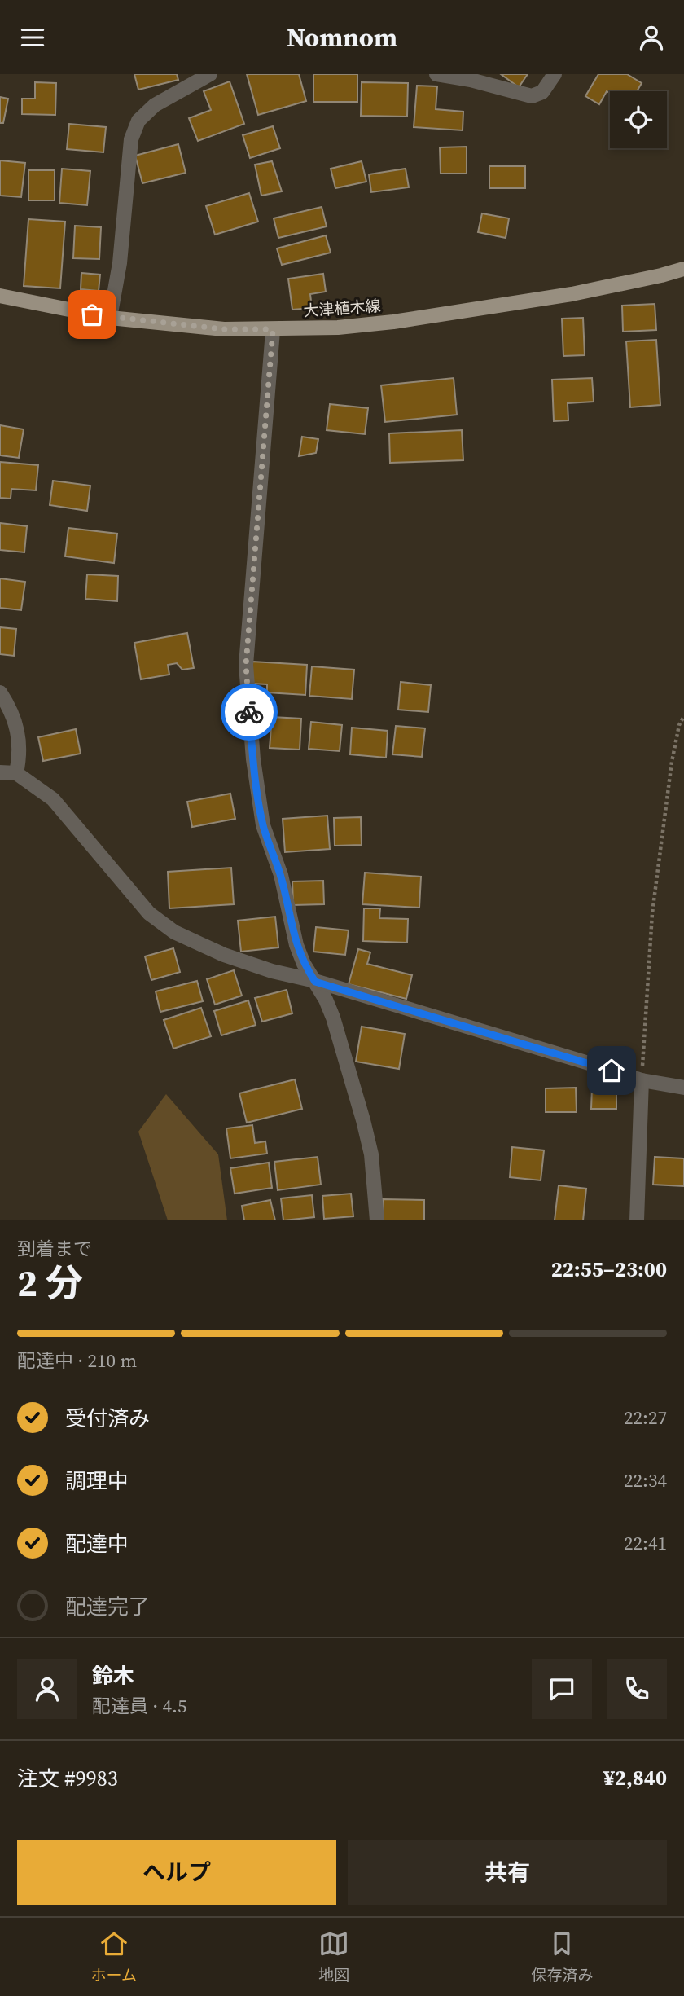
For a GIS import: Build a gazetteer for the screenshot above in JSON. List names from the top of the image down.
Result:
{
  "streets": {
    "main road": ["大津植木線"]
  },
  "page": {
    "header": "Nomnom",
    "heading": ["2 分", "到着まで", "22:55–23:00"],
    "panel": [
      "鈴木",
      "配達員 · 4.5",
      "注文 #9983",
      "¥2,840"
    ],
    "bar": "配達中 · 210 m",
    "list": [
      ["受付済み", "22:27"],
      ["調理中", "22:34"],
      ["配達中", "22:41"],
      "配達完了"
    ],
    "buttons": ["ヘルプ", "共有"],
    "tabs": ["ホーム", "地図", "保存済み"]
  }
}
